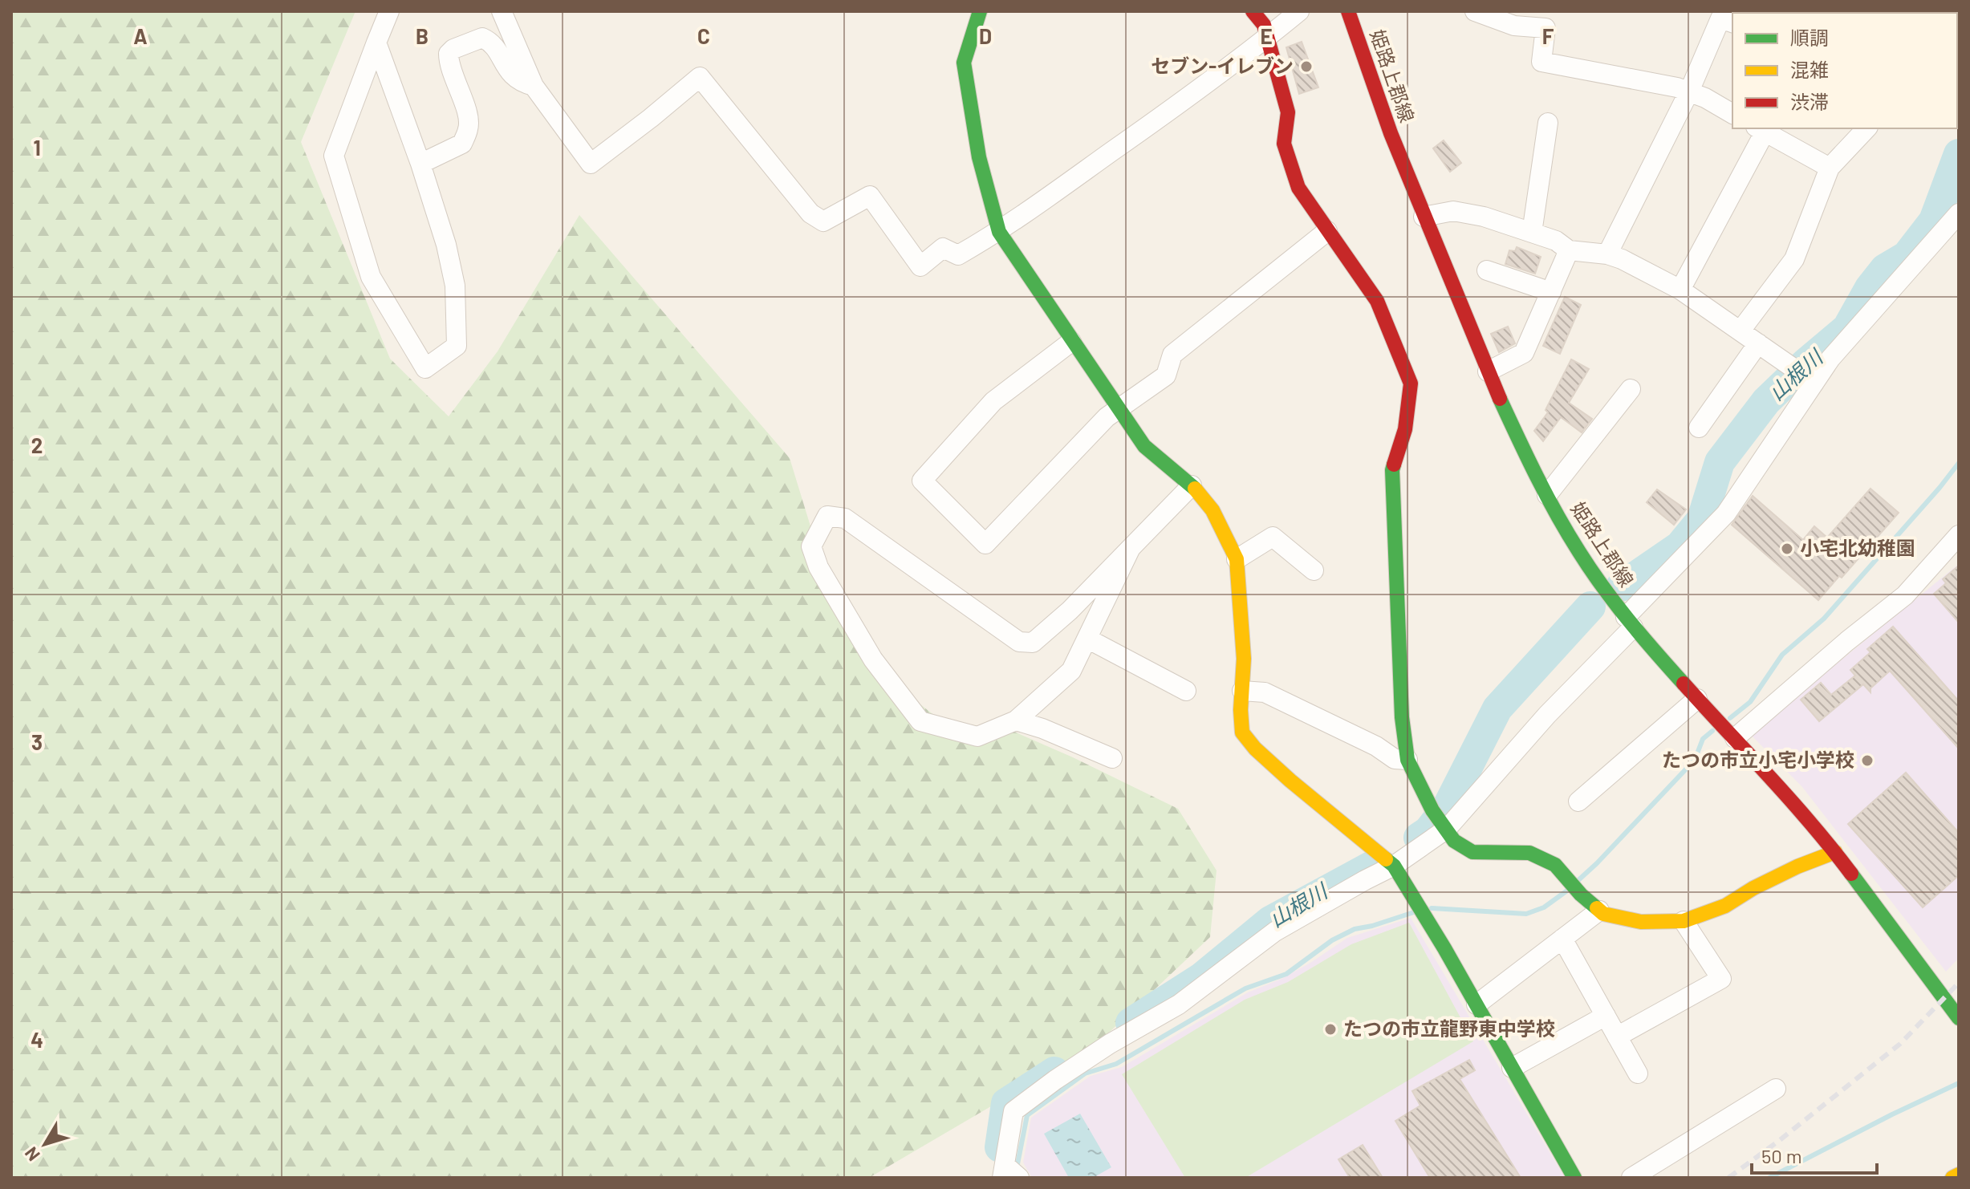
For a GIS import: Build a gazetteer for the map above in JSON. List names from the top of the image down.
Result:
{
  "streets": {
    "street": ["姫路上郡線"]
  },
  "water": ["山根川"],
  "places": [
    "セブン-イレブン",
    "小宅北幼稚園",
    "たつの市立小宅小学校",
    "たつの市立龍野東中学校"
  ],
  "legend": ["順調", "混雑", "渋滞"],
  "scale_bar": "50 m",
  "north": "bottom left",
  "grid": {
    "columns": [
      "A",
      "B",
      "C",
      "D",
      "E",
      "F"
    ],
    "rows": [
      "1",
      "2",
      "3",
      "4"
    ]
  }
}
